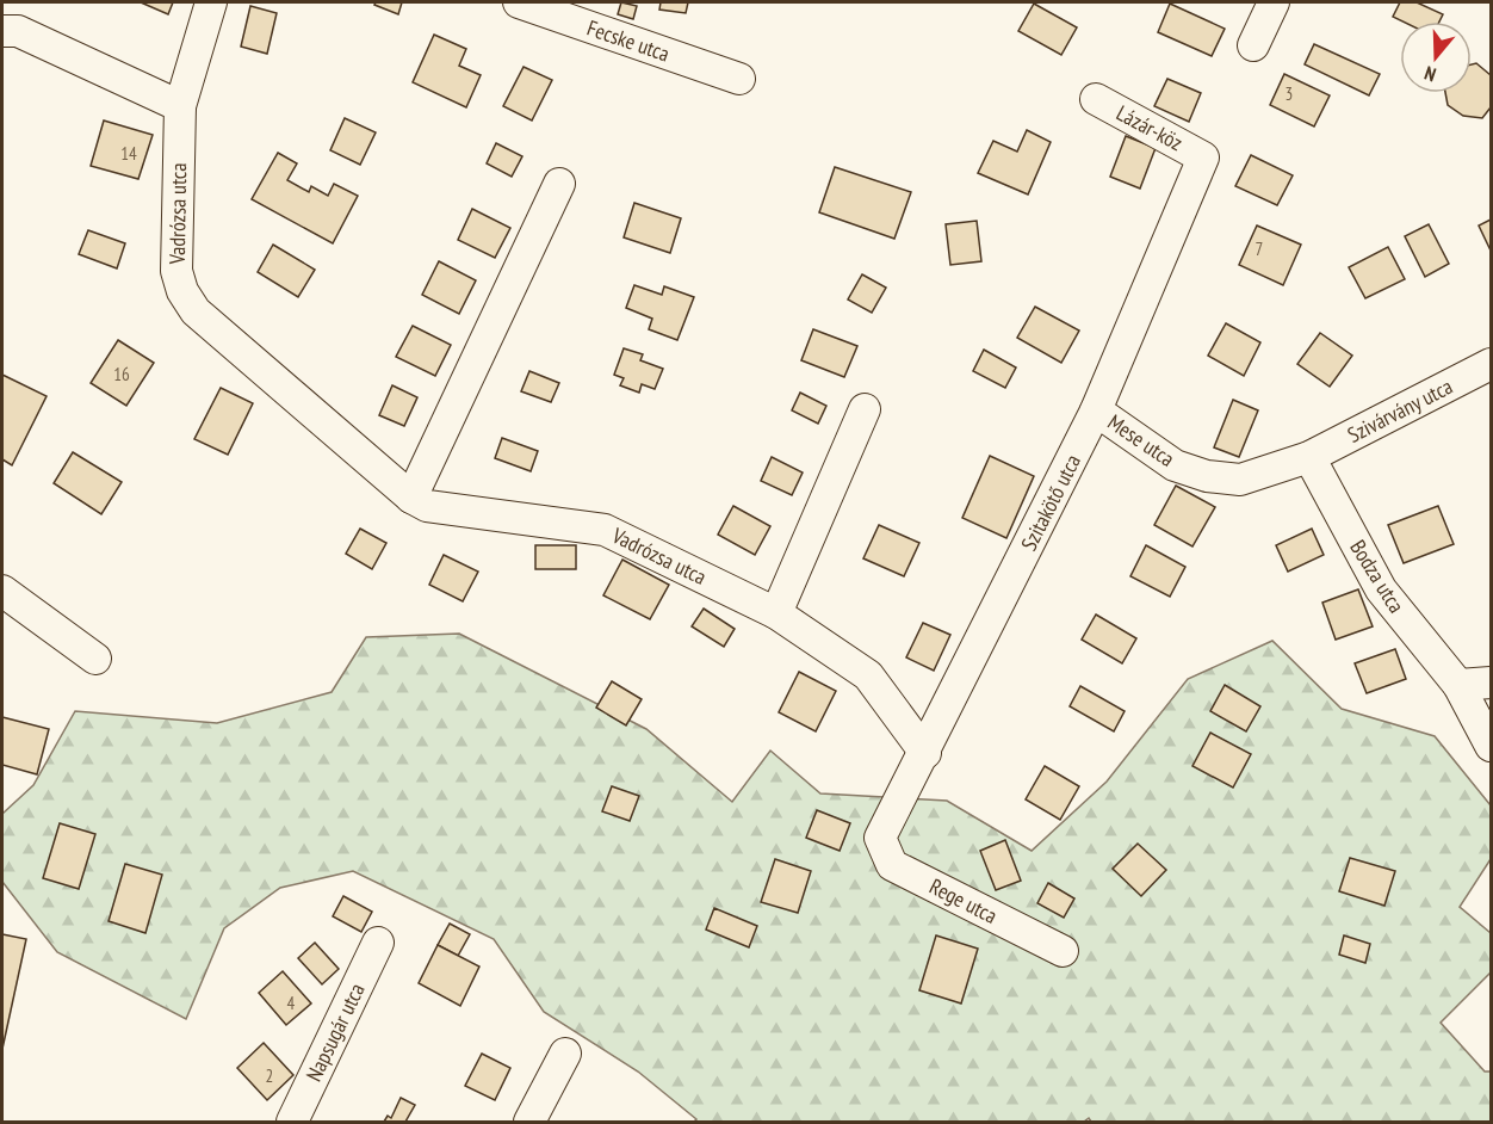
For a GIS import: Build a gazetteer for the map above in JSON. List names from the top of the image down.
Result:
{
  "streets": {
    "street": [
      "Fecske utca",
      "Lázár-köz",
      "Vadrózsa utca",
      "Szivárvány utca",
      "Mese utca",
      "Szitakötő utca",
      "Bodza utca",
      "Rege utca",
      "Napsugár utca"
    ]
  },
  "crossings": [
    ["Lázár-köz", "Szitakötő utca"],
    ["Vadrózsa utca", "Szitakötő utca"],
    ["Szivárvány utca", "Mese utca"],
    ["Szivárvány utca", "Bodza utca"],
    ["Mese utca", "Szitakötő utca"],
    ["Mese utca", "Bodza utca"],
    ["Szitakötő utca", "Rege utca"]
  ],
  "house_numbers": [
    "3",
    "14",
    "7",
    "16",
    "4",
    "2"
  ],
  "north": "bottom"
}
